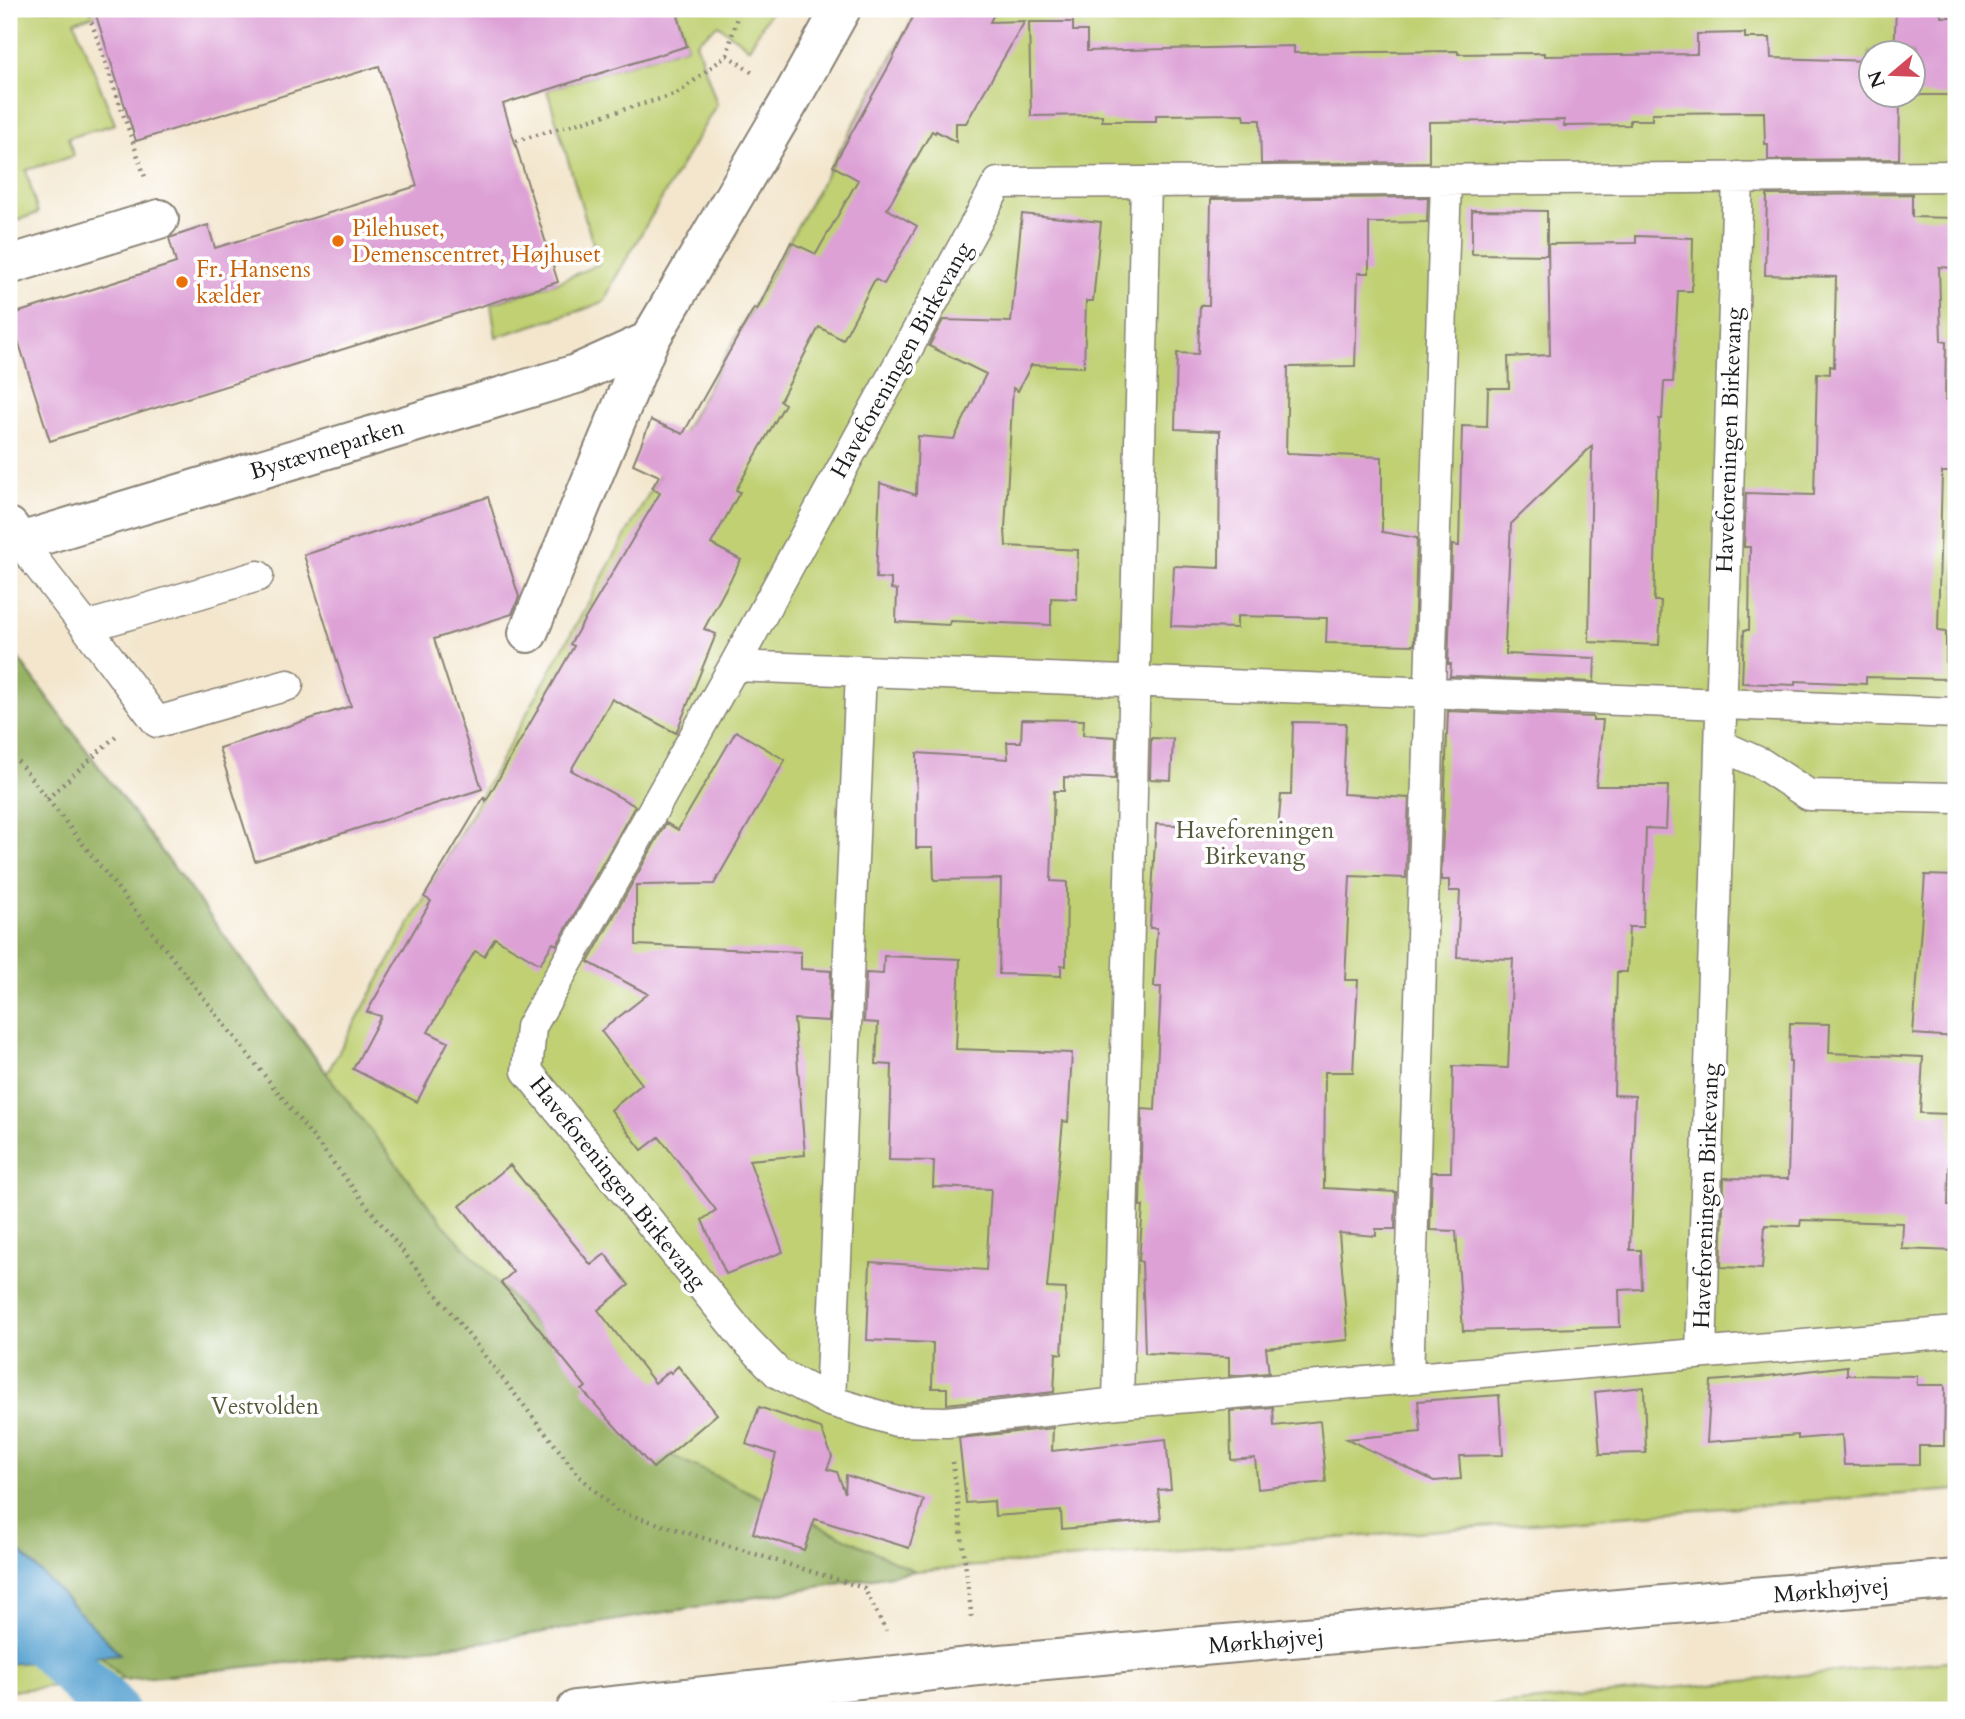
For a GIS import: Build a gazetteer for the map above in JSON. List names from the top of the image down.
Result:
{
  "streets": {
    "street": ["Bystævneparken", "Mørkhøjvej"],
    "lane": ["Haveforeningen Birkevang"]
  },
  "parks": ["Haveforeningen Birkevang", "Vestvolden"],
  "places": ["Pilehuset, Demenscentret, Højhuset", "Fr. Hansens kælder"],
  "north": "left"
}
